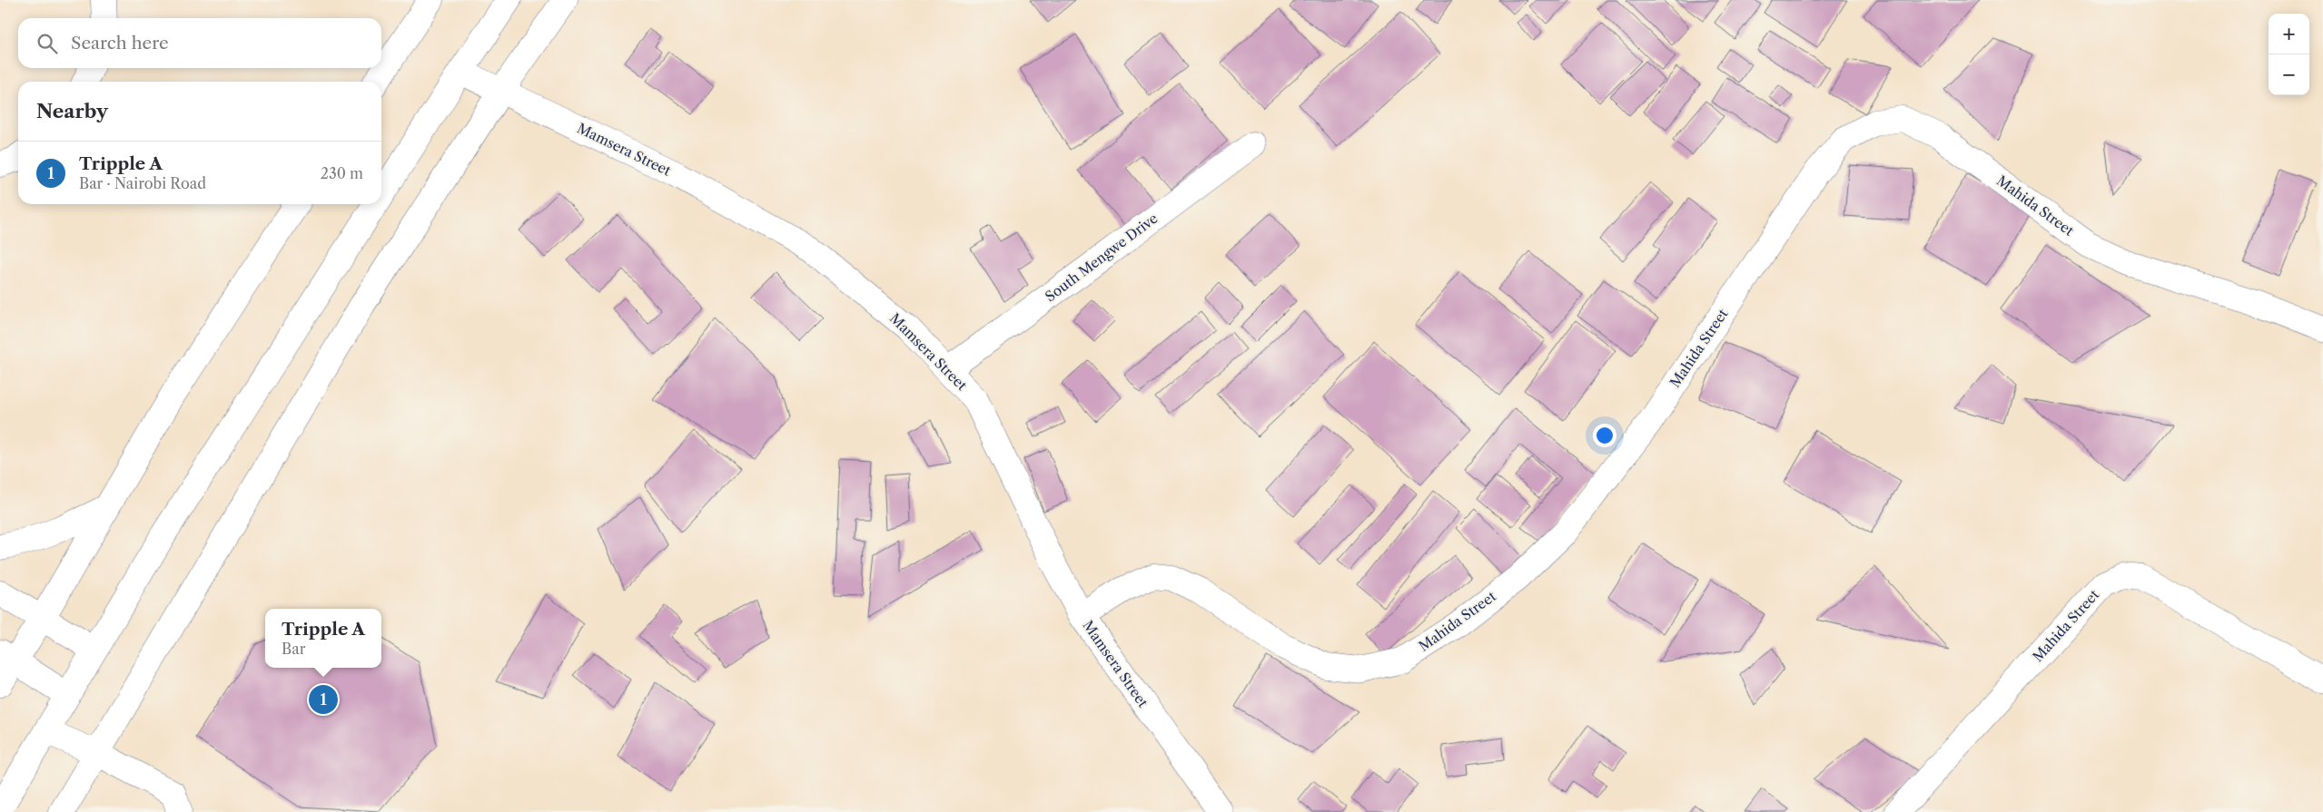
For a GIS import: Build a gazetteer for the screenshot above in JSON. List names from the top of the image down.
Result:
{
  "streets": {
    "main road": ["Mamsera Street", "Mahida Street", "South Mengwe Drive"]
  },
  "crossings": [
    ["Mamsera Street", "Mahida Street"],
    ["Mamsera Street", "South Mengwe Drive"]
  ],
  "page": {
    "map_buttons": ["+", "−"],
    "search": "Search here",
    "heading": "Nearby",
    "list": [
      {
        "mark": "1",
        "name": "Tripple A",
        "note": "Bar · Nairobi Road",
        "value": "230 m"
      }
    ],
    "popup": ["Tripple A", "Bar"],
    "pins": "1"
  }
}
